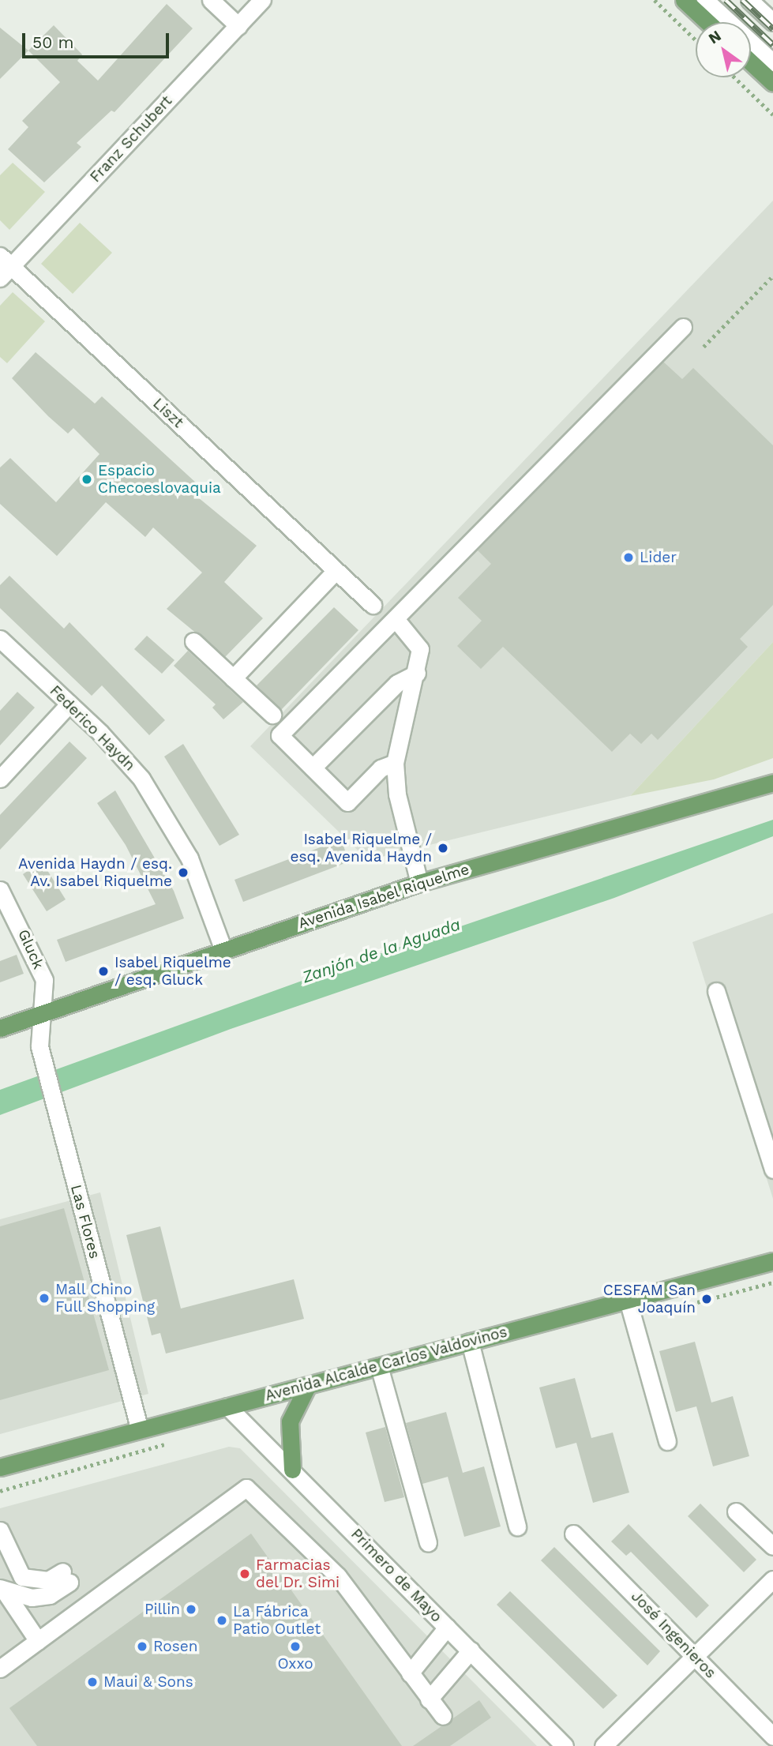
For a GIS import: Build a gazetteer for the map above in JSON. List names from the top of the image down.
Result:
{
  "streets": {
    "main road": ["Avenida Isabel Riquelme", "Avenida Alcalde Carlos Valdovinos"],
    "street": [
      "Franz Schubert",
      "Liszt",
      "Federico Haydn",
      "Gluck",
      "Las Flores",
      "Primero de Mayo",
      "José Ingenieros"
    ]
  },
  "crossings": [
    ["Franz Schubert", "Liszt"],
    ["Federico Haydn", "Avenida Isabel Riquelme"],
    ["Avenida Isabel Riquelme", "Gluck"],
    ["Avenida Isabel Riquelme", "Las Flores"],
    ["Gluck", "Las Flores"],
    ["Las Flores", "Avenida Alcalde Carlos Valdovinos"],
    ["Avenida Alcalde Carlos Valdovinos", "Primero de Mayo"]
  ],
  "water": ["Zanjón de la Aguada"],
  "places": [
    "Espacio Checoeslovaquia",
    "Lider",
    "Isabel Riquelme / esq. Avenida Haydn",
    "Avenida Haydn / esq. Av. Isabel Riquelme",
    "Isabel Riquelme / esq. Gluck",
    "Mall Chino Full Shopping",
    "CESFAM San Joaquín",
    "Farmacias del Dr. Simi",
    "Pillin",
    "La Fábrica Patio Outlet",
    "Rosen",
    "Oxxo",
    "Maui & Sons"
  ],
  "scale_bar": "50 m",
  "north": "top left"
}
